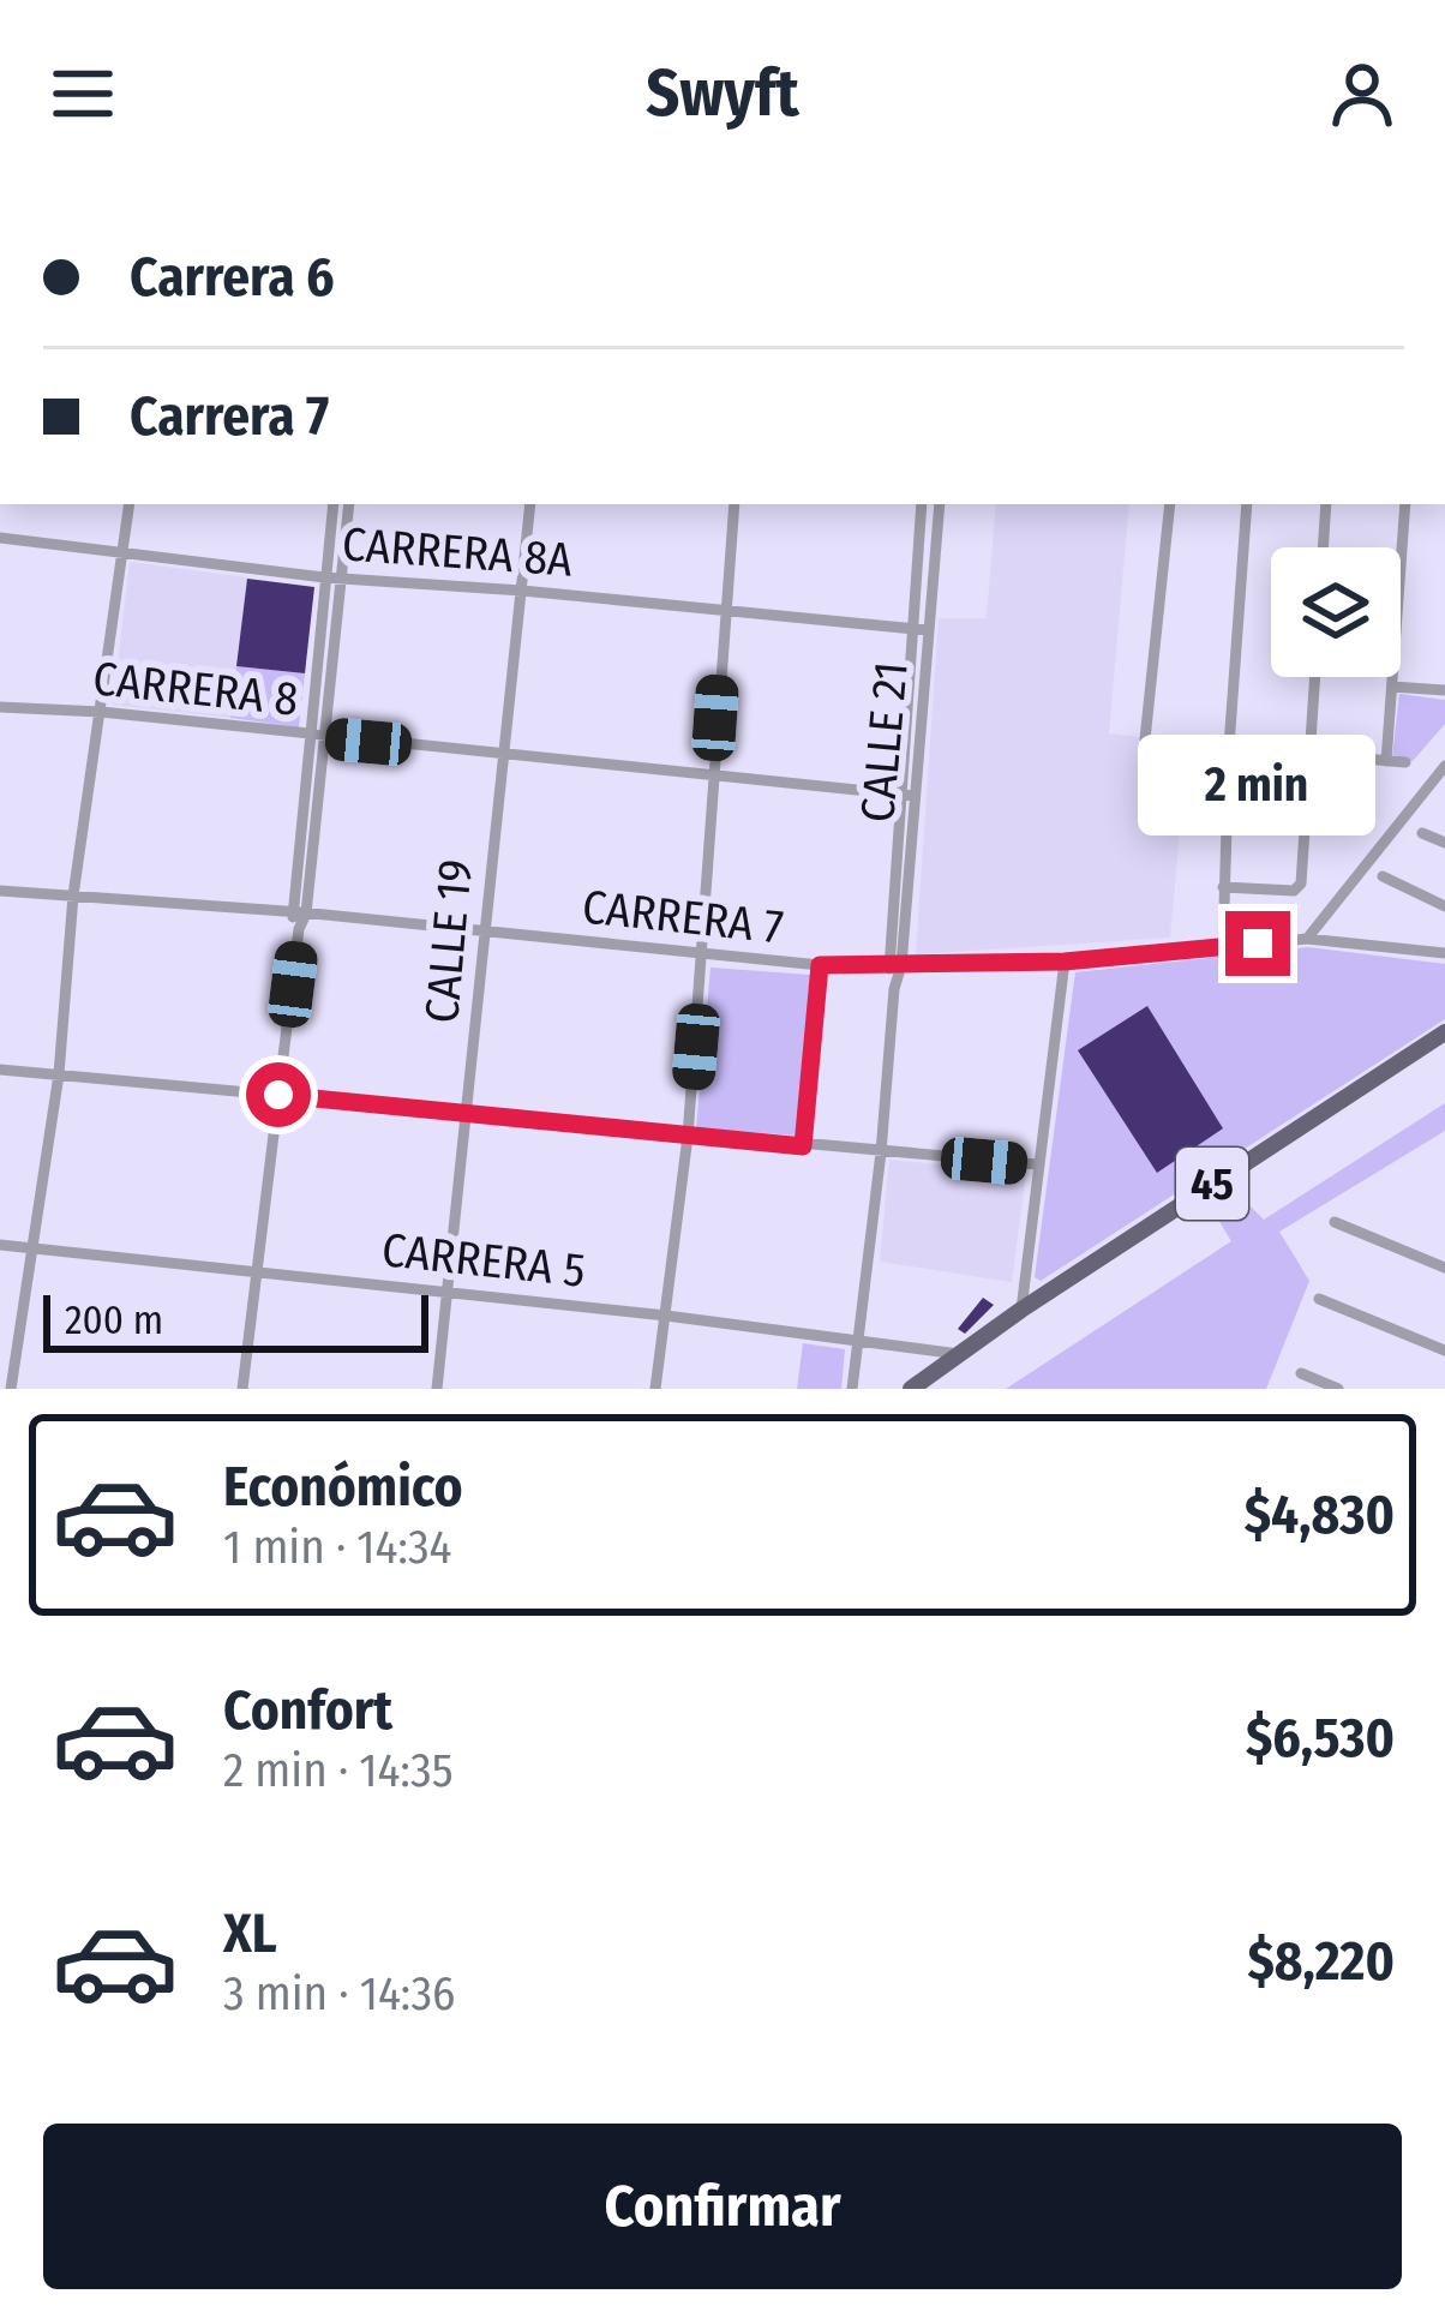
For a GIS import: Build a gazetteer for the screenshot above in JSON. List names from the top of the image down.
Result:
{
  "streets": {
    "main road": ["45"],
    "street": [
      "CARRERA 8A",
      "CARRERA 8",
      "CALLE 21",
      "CARRERA 7",
      "CALLE 19",
      "CARRERA 5"
    ]
  },
  "crossings": [
    ["CARRERA 8A", "CALLE 21"],
    ["CARRERA 8A", "CALLE 19"],
    ["CARRERA 8", "CALLE 21"],
    ["CARRERA 8", "CALLE 19"],
    ["CALLE 21", "CARRERA 7"],
    ["CALLE 21", "CARRERA 5"],
    ["CARRERA 7", "CALLE 19"],
    ["CALLE 19", "CARRERA 5"],
    ["45", "CARRERA 5"]
  ],
  "scale_bar": "200 m",
  "page": {
    "header": "Swyft",
    "banner": ["Carrera 6", "Carrera 7"],
    "bubble": "2 min",
    "scale": "200 m",
    "list": [
      {
        "name": "Económico",
        "note": "1 min · 14:34",
        "value": "$4,830"
      },
      {
        "name": "Confort",
        "note": "2 min · 14:35",
        "value": "$6,530"
      },
      {
        "name": "XL",
        "note": "3 min · 14:36",
        "value": "$8,220"
      }
    ],
    "buttons": "Confirmar"
  }
}
